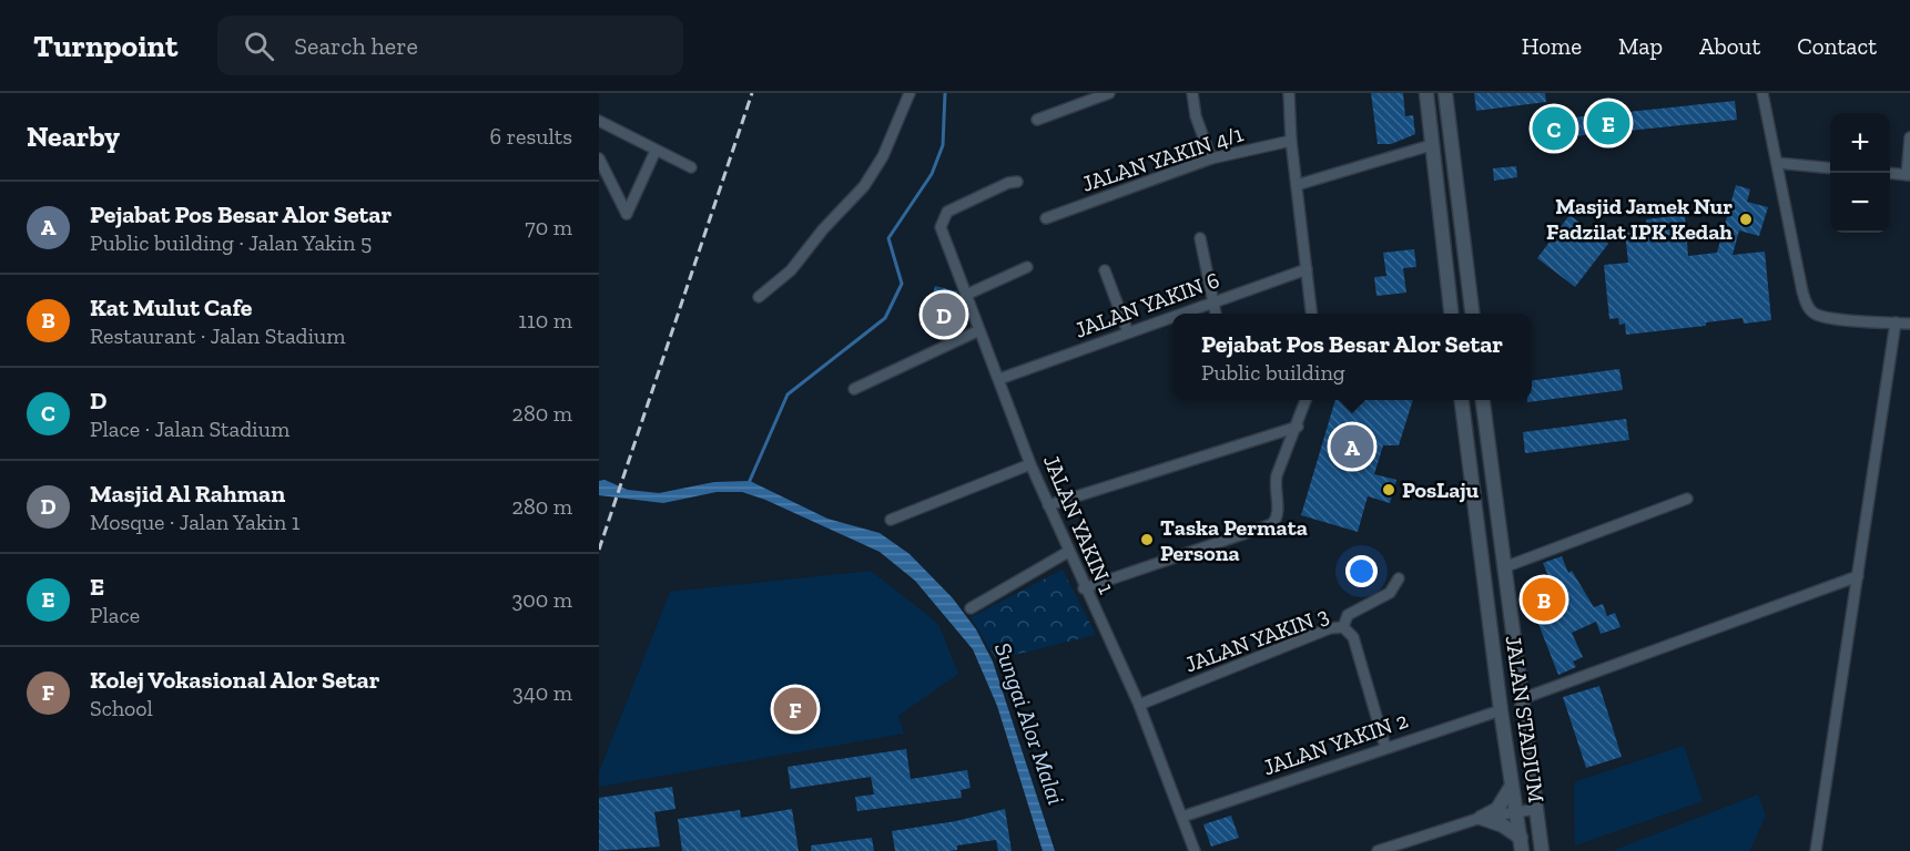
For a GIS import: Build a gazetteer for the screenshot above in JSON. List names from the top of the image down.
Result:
{
  "streets": {
    "main road": ["JALAN STADIUM"],
    "street": [
      "JALAN YAKIN 4/1",
      "JALAN YAKIN 6",
      "JALAN YAKIN 1",
      "JALAN YAKIN 3",
      "JALAN YAKIN 2"
    ]
  },
  "crossings": [
    ["JALAN YAKIN 6", "JALAN YAKIN 1"],
    ["JALAN YAKIN 1", "JALAN YAKIN 3"],
    ["JALAN YAKIN 1", "JALAN YAKIN 2"],
    ["JALAN YAKIN 3", "JALAN YAKIN 2"],
    ["JALAN STADIUM", "JALAN YAKIN 2"]
  ],
  "water": ["Sungai Alor Malai"],
  "places": ["Masjid Jamek Nur Fadzilat IPK Kedah", "PosLaju", "Taska Permata Persona"],
  "page": {
    "header": "Turnpoint",
    "search": "Search here",
    "nav": [
      "Home",
      "Map",
      "About",
      "Contact"
    ],
    "heading": ["Nearby", "6 results"],
    "pins": [
      "E",
      "C",
      "D",
      "A",
      "B",
      "F"
    ],
    "map_buttons": ["+", "−"],
    "list": [
      {
        "mark": "A",
        "name": "Pejabat Pos Besar Alor Setar",
        "note": "Public building · Jalan Yakin 5",
        "value": "70 m"
      },
      {
        "mark": "B",
        "name": "Kat Mulut Cafe",
        "note": "Restaurant · Jalan Stadium",
        "value": "110 m"
      },
      {
        "mark": "C",
        "name": "D",
        "note": "Place · Jalan Stadium",
        "value": "280 m"
      },
      {
        "mark": "D",
        "name": "Masjid Al Rahman",
        "note": "Mosque · Jalan Yakin 1",
        "value": "280 m"
      },
      {
        "mark": "E",
        "name": "E",
        "note": "Place",
        "value": "300 m"
      },
      {
        "mark": "F",
        "name": "Kolej Vokasional Alor Setar",
        "note": "School",
        "value": "340 m"
      }
    ],
    "popup": ["Pejabat Pos Besar Alor Setar", "Public building"]
  }
}
